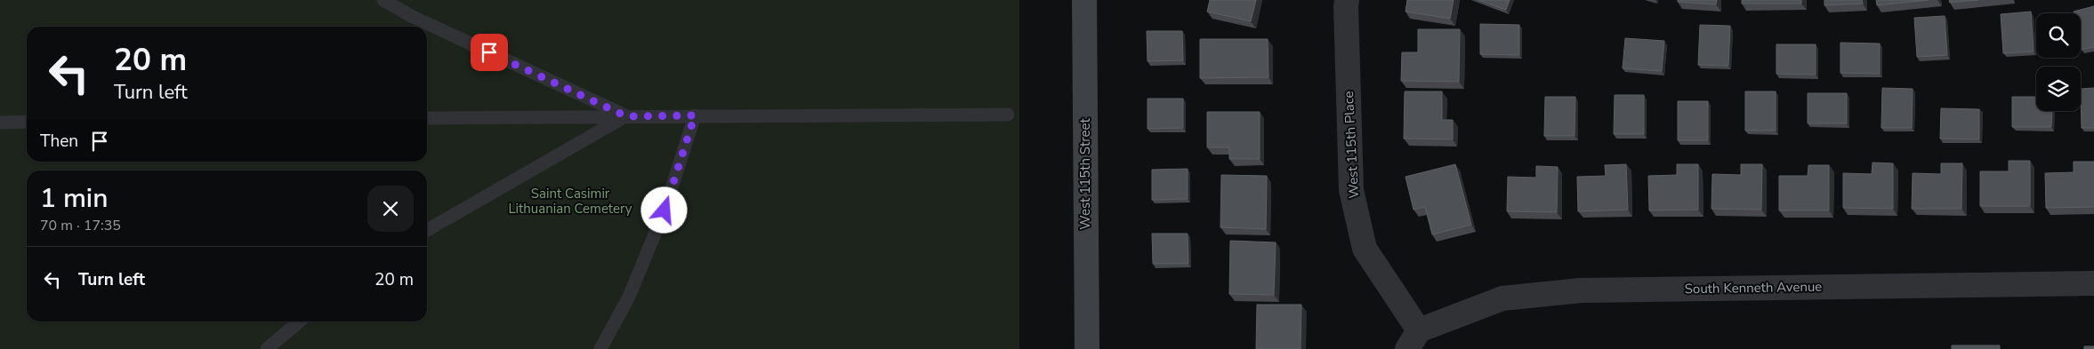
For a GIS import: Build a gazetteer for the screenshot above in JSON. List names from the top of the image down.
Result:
{
  "streets": {
    "street": ["West 115th Place", "West 115th Street", "South Kenneth Avenue"]
  },
  "crossings": [
    ["West 115th Place", "South Kenneth Avenue"]
  ],
  "parks": ["Saint Casimir Lithuanian Cemetery"],
  "page": {
    "turn": ["20 m", "Turn left"],
    "then": "Then",
    "heading": ["1 min", "70 m · 17:35"],
    "list": [
      {
        "name": "Turn left",
        "value": "20 m"
      }
    ]
  }
}
